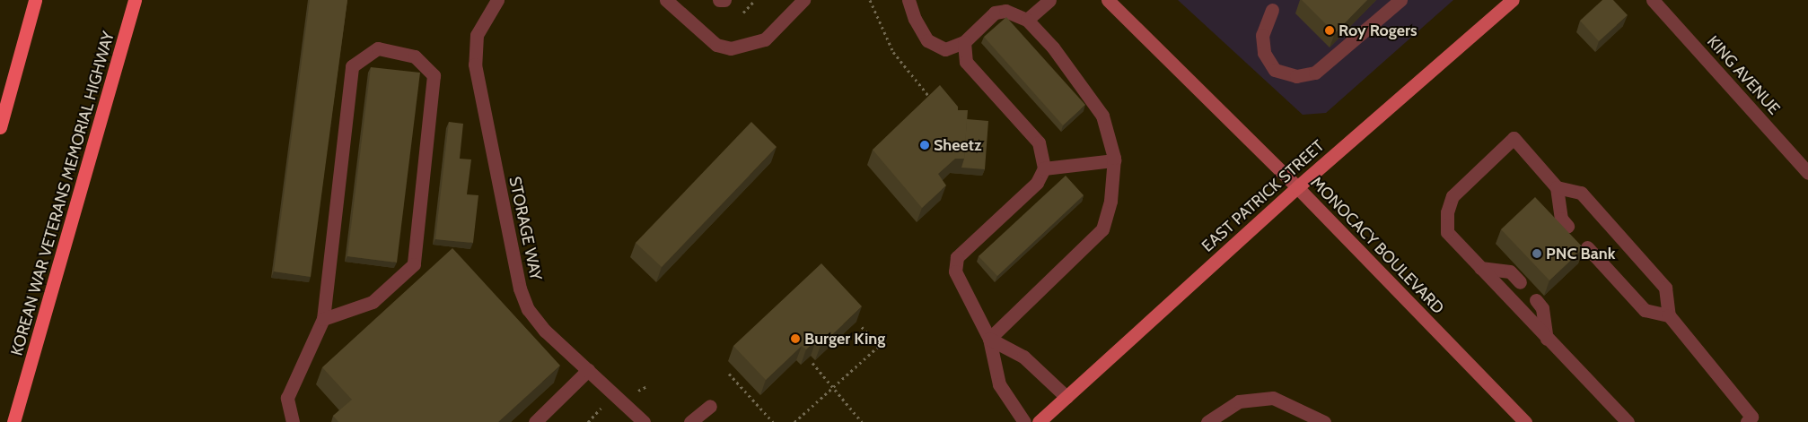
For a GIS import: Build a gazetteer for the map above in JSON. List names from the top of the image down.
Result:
{
  "streets": {
    "highway": ["KOREAN WAR VETERANS MEMORIAL HIGHWAY"],
    "main road": ["EAST PATRICK STREET", "MONOCACY BOULEVARD"],
    "street": ["KING AVENUE", "STORAGE WAY"]
  },
  "crossings": [
    ["EAST PATRICK STREET", "MONOCACY BOULEVARD"]
  ],
  "places": [
    "Roy Rogers",
    "Sheetz",
    "PNC Bank",
    "Burger King"
  ]
}
